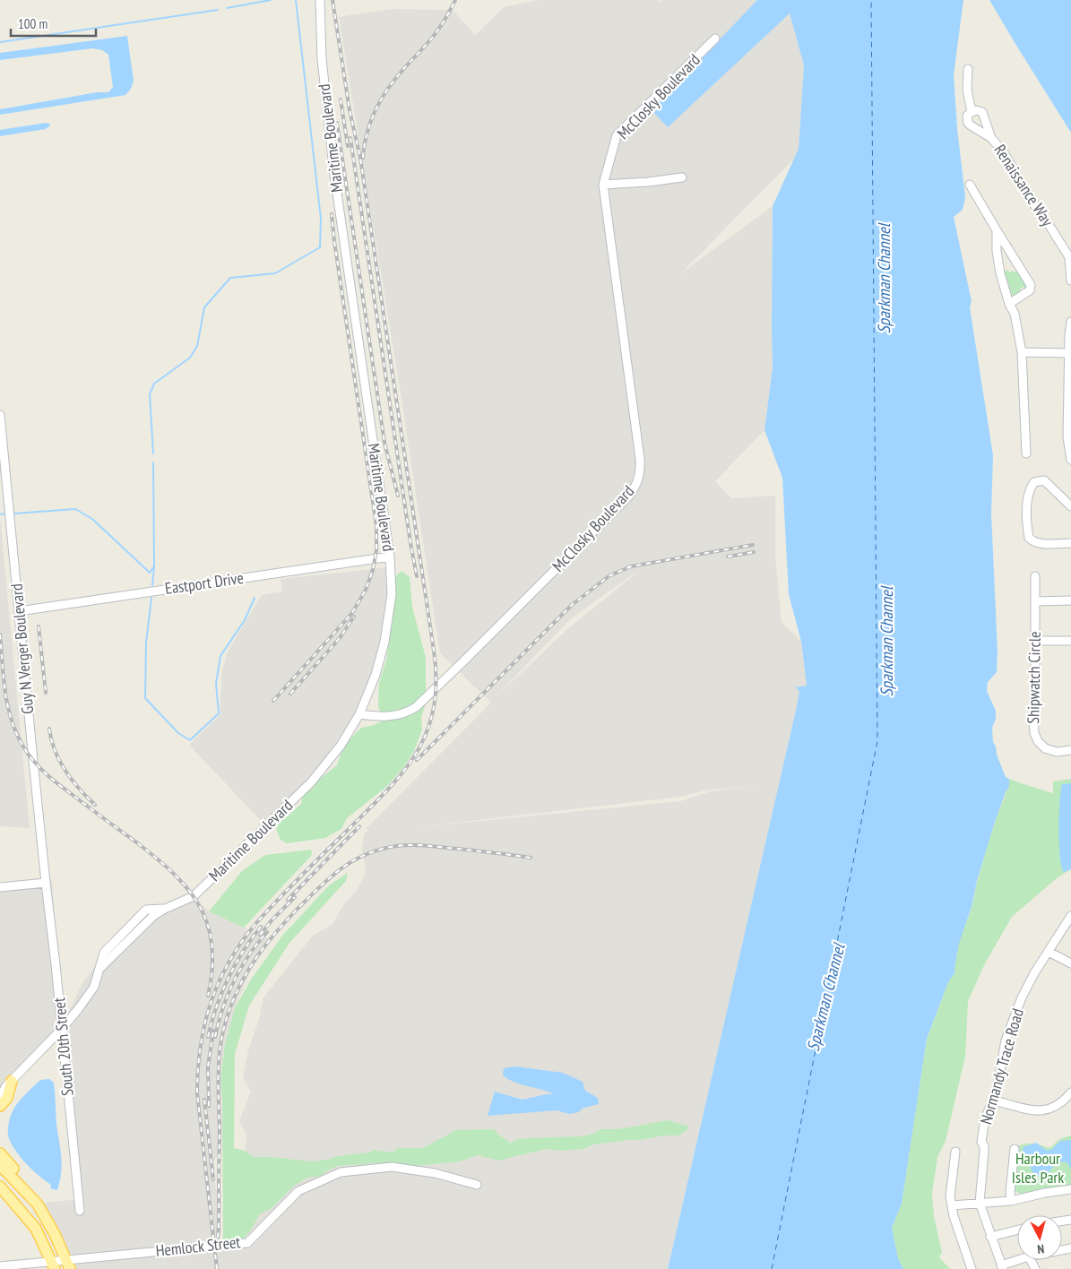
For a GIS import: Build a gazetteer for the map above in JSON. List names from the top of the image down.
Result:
{
  "streets": {
    "street": [
      "McClosky Boulevard",
      "Maritime Boulevard",
      "Renaissance Way",
      "Eastport Drive",
      "Guy N Verger Boulevard",
      "Shipwatch Circle",
      "South 20th Street",
      "Normandy Trace Road",
      "Hemlock Street"
    ]
  },
  "crossings": [
    ["McClosky Boulevard", "Maritime Boulevard"],
    ["Maritime Boulevard", "Eastport Drive"],
    ["Maritime Boulevard", "South 20th Street"],
    ["Eastport Drive", "Guy N Verger Boulevard"],
    ["Guy N Verger Boulevard", "South 20th Street"]
  ],
  "water": ["Sparkman Channel"],
  "parks": ["Harbour Isles Park"],
  "scale_bar": "100 m",
  "north": "bottom"
}
